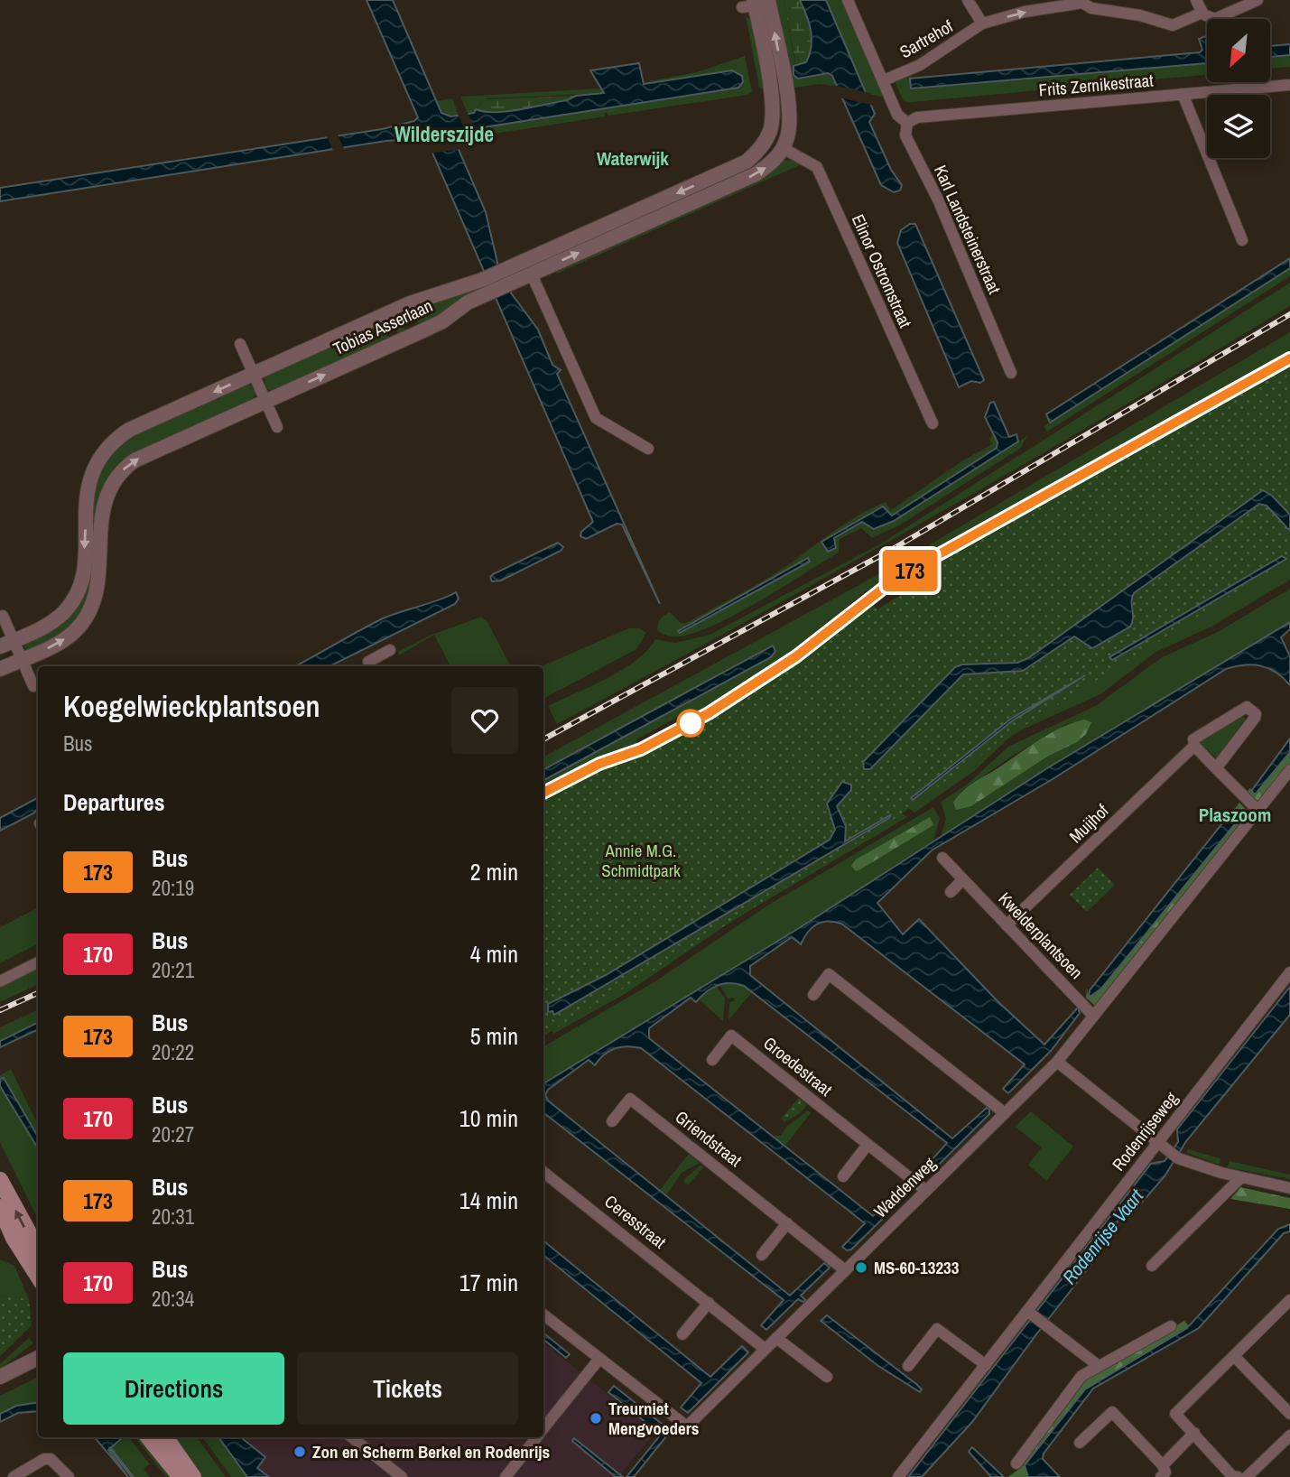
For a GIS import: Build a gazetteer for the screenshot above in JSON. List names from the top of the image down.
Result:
{
  "streets": {
    "street": [
      "Sartrehof",
      "Frits Zernikestraat",
      "Karl Landsteinerstraat",
      "Elinor Ostromstraat",
      "Tobias Asserlaan",
      "Muijhof",
      "Kwelderplantsoen",
      "Groedestraat",
      "Rodenrijseweg",
      "Griendstraat",
      "Waddenweg",
      "Ceresstraat"
    ]
  },
  "crossings": [
    ["Sartrehof", "Karl Landsteinerstraat"],
    ["Frits Zernikestraat", "Karl Landsteinerstraat"],
    ["Elinor Ostromstraat", "Tobias Asserlaan"],
    ["Muijhof", "Kwelderplantsoen"],
    ["Kwelderplantsoen", "Waddenweg"],
    ["Groedestraat", "Waddenweg"],
    ["Griendstraat", "Waddenweg"],
    ["Waddenweg", "Ceresstraat"]
  ],
  "districts": ["Wilderszijde", "Waterwijk", "Plaszoom"],
  "water": ["Rodenrijse Vaart"],
  "parks": ["Annie M.G. Schmidtpark"],
  "places": ["MS-60-13233", "Treurniet Mengvoeders", "Zon en Scherm Berkel en Rodenrijs"],
  "lines": ["bus line 173"],
  "north": "bottom left",
  "page": {
    "on_map": "173",
    "heading": [
      ["Koegelwieckplantsoen", "Bus"],
      "Departures"
    ],
    "list": [
      {
        "mark": "173",
        "name": "Bus",
        "note": "20:19",
        "value": "2 min"
      },
      {
        "mark": "170",
        "name": "Bus",
        "note": "20:21",
        "value": "4 min"
      },
      {
        "mark": "173",
        "name": "Bus",
        "note": "20:22",
        "value": "5 min"
      },
      {
        "mark": "170",
        "name": "Bus",
        "note": "20:27",
        "value": "10 min"
      },
      {
        "mark": "173",
        "name": "Bus",
        "note": "20:31",
        "value": "14 min"
      },
      {
        "mark": "170",
        "name": "Bus",
        "note": "20:34",
        "value": "17 min"
      }
    ],
    "buttons": ["Directions", "Tickets"]
  }
}
